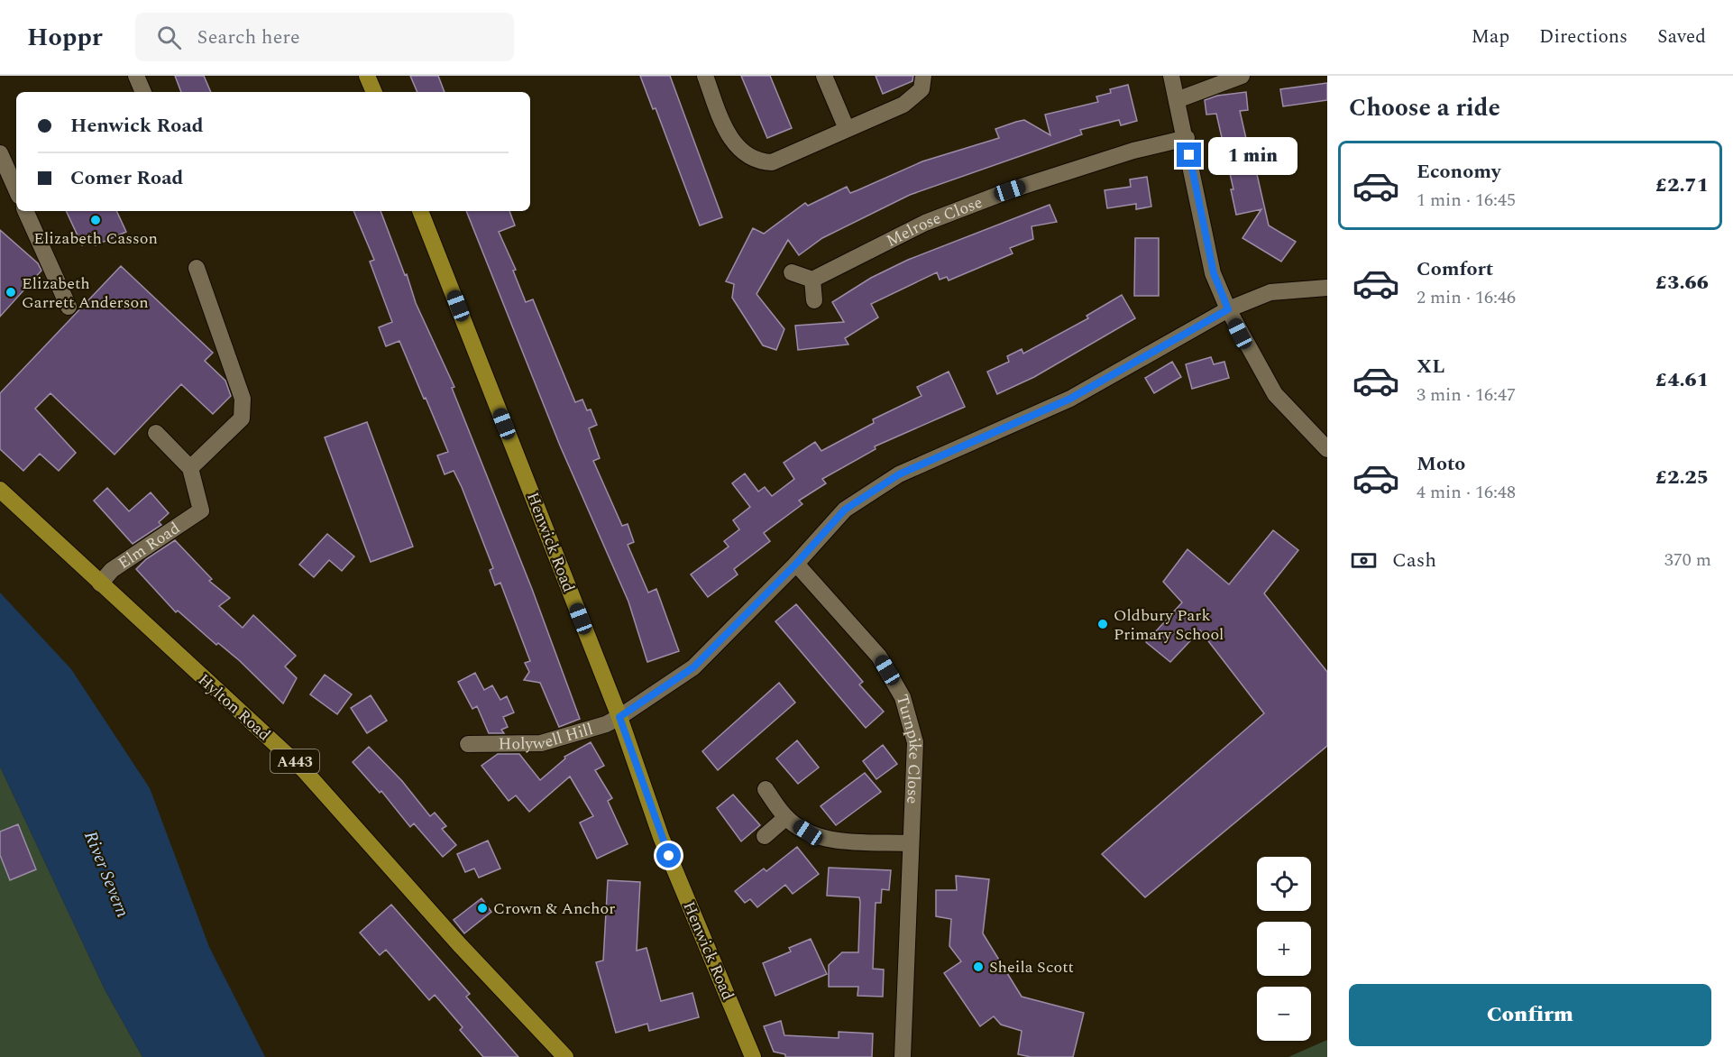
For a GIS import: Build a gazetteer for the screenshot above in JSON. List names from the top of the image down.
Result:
{
  "streets": {
    "main road": ["Henwick Road", "Hylton Road", "A443"],
    "street": [
      "Melrose Close",
      "Elm Road",
      "Holywell Hill",
      "Turnpike Close"
    ]
  },
  "crossings": [
    ["Henwick Road", "Holywell Hill"],
    ["Elm Road", "Hylton Road"],
    ["Holywell Hill", "Turnpike Close"]
  ],
  "water": ["River Severn"],
  "places": [
    "Elizabeth Casson",
    "Elizabeth Garrett Anderson",
    "Oldbury Park Primary School",
    "Crown & Anchor",
    "Sheila Scott"
  ],
  "page": {
    "header": "Hoppr",
    "search": "Search here",
    "nav": ["Map", "Directions", "Saved"],
    "heading": "Choose a ride",
    "banner": ["Henwick Road", "Comer Road"],
    "bubble": "1 min",
    "list": [
      {
        "name": "Economy",
        "note": "1 min · 16:45",
        "value": "£2.71"
      },
      {
        "name": "Comfort",
        "note": "2 min · 16:46",
        "value": "£3.66"
      },
      {
        "name": "XL",
        "note": "3 min · 16:47",
        "value": "£4.61"
      },
      {
        "name": "Moto",
        "note": "4 min · 16:48",
        "value": "£2.25"
      }
    ],
    "pay": ["Cash", "370 m"],
    "map_buttons": ["+", "−"],
    "buttons": "Confirm"
  }
}
